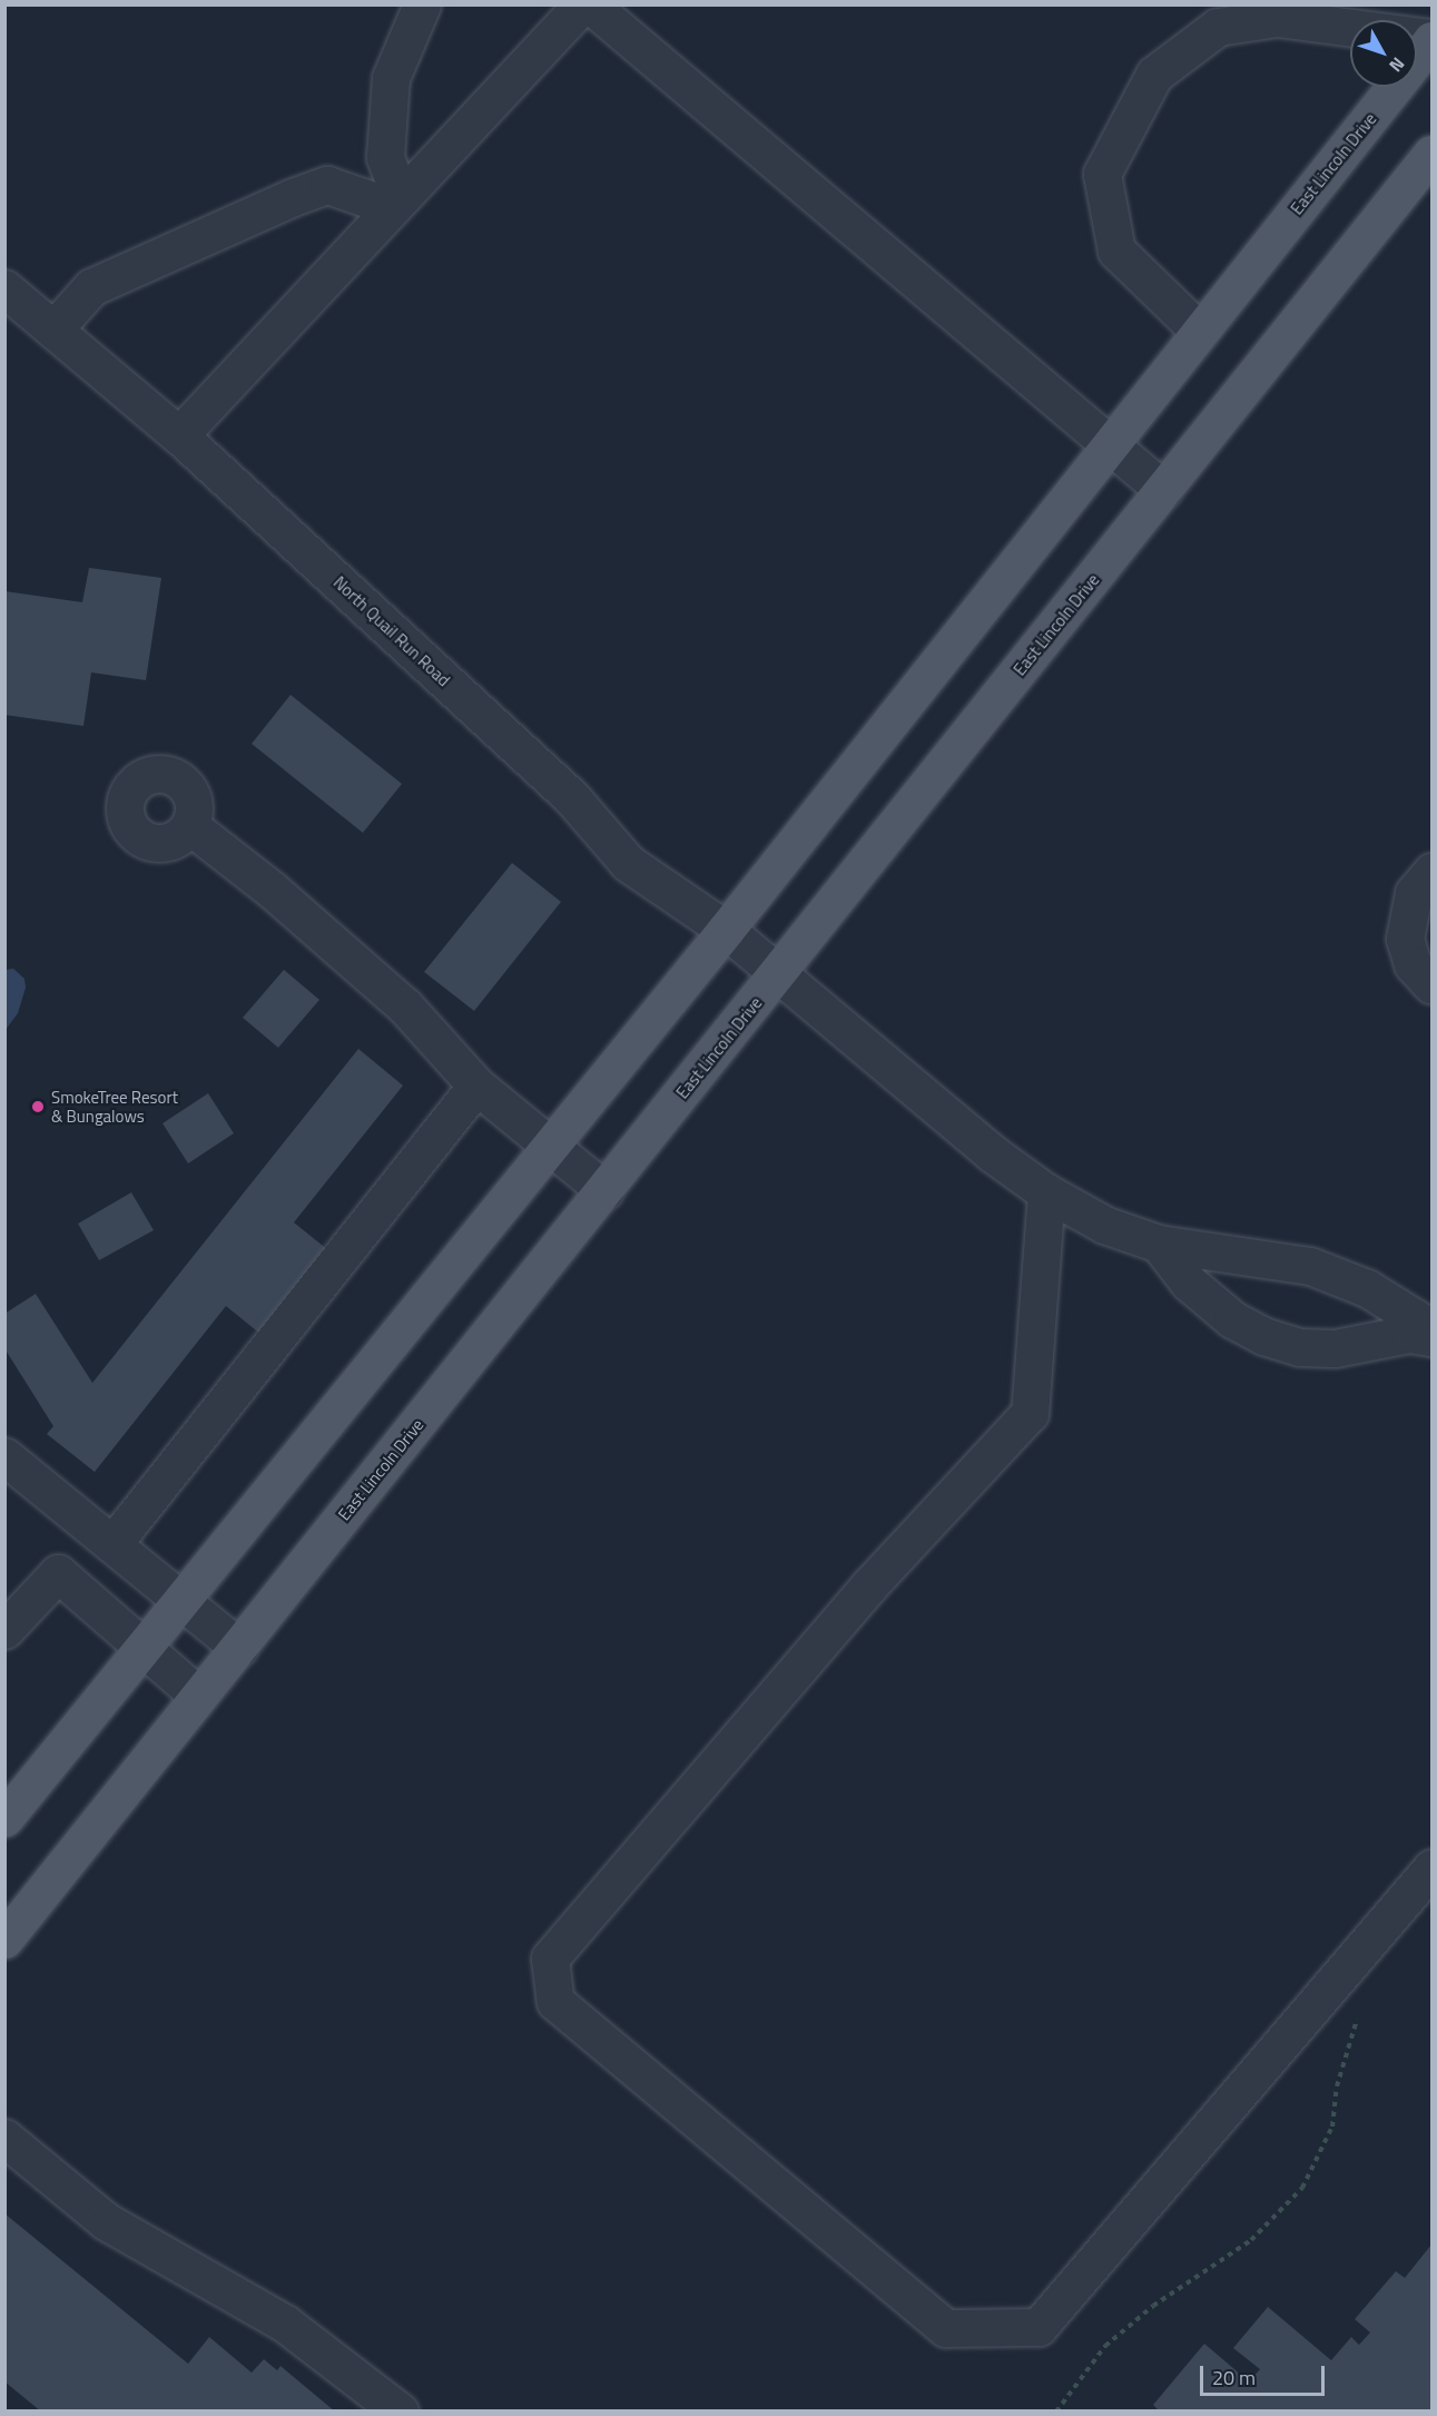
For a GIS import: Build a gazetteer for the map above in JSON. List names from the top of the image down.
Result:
{
  "streets": {
    "main road": ["East Lincoln Drive"],
    "street": ["North Quail Run Road"]
  },
  "crossings": [
    ["East Lincoln Drive", "North Quail Run Road"]
  ],
  "places": ["SmokeTree Resort & Bungalows"],
  "scale_bar": "20 m",
  "north": "bottom right"
}
